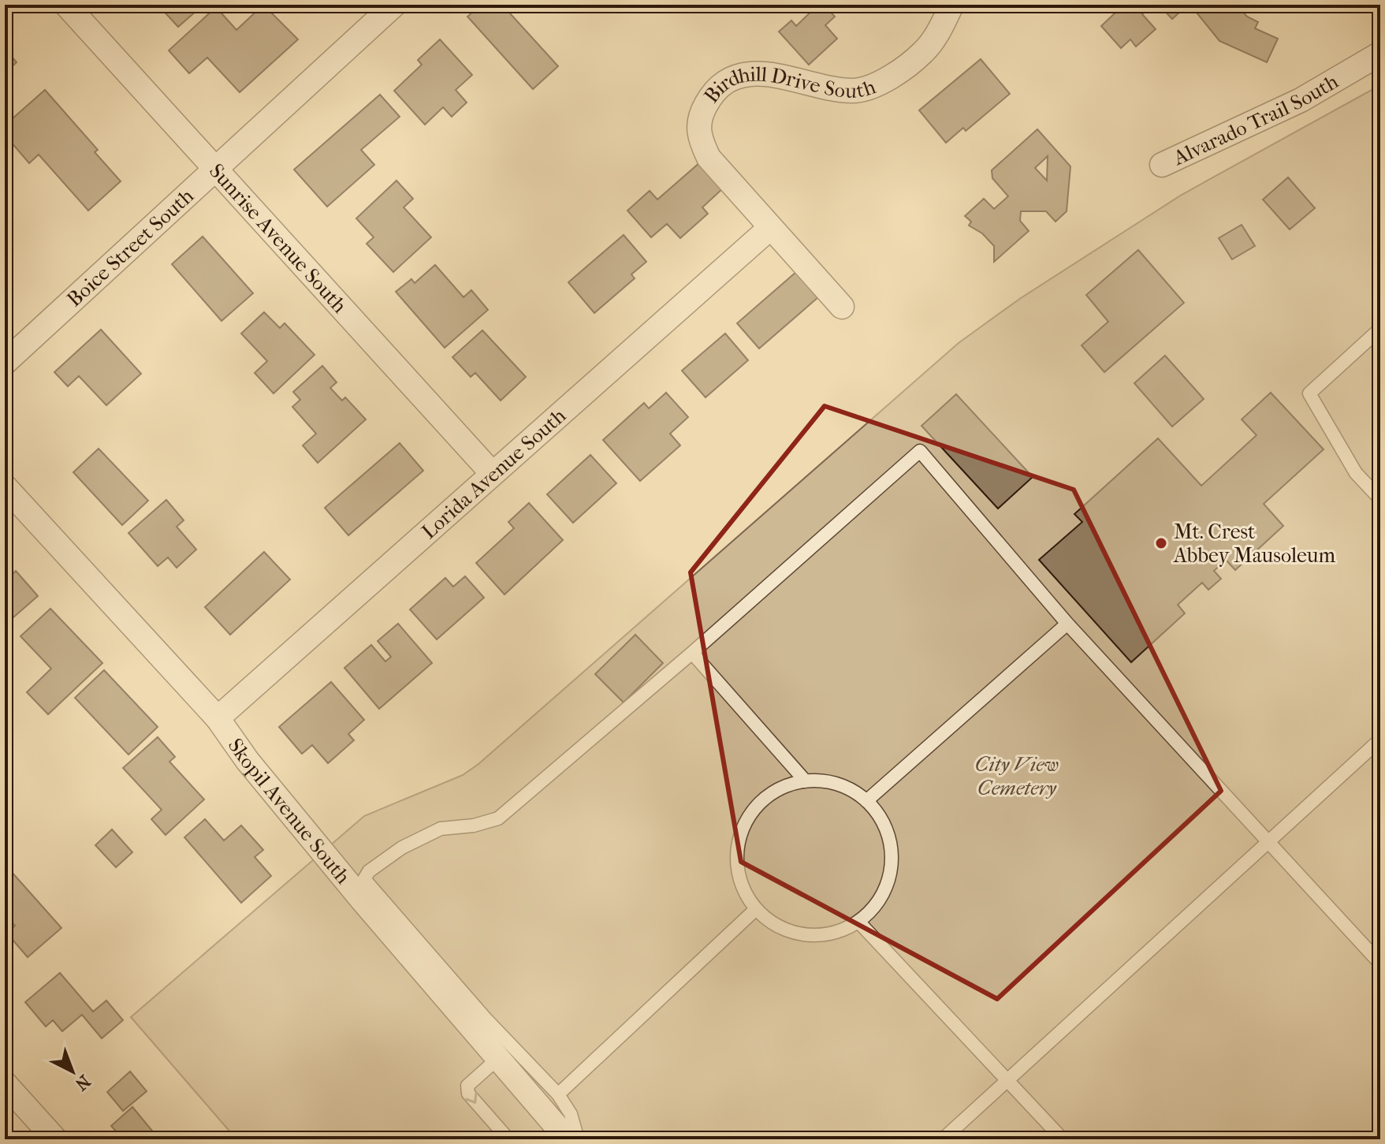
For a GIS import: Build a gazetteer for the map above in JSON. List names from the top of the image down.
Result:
{
  "streets": {
    "street": [
      "Birdhill Drive South",
      "Alvarado Trail South",
      "Sunrise Avenue South",
      "Boice Street South",
      "Lorida Avenue South",
      "Skopil Avenue South"
    ]
  },
  "crossings": [
    ["Birdhill Drive South", "Lorida Avenue South"],
    ["Sunrise Avenue South", "Boice Street South"],
    ["Sunrise Avenue South", "Lorida Avenue South"],
    ["Lorida Avenue South", "Skopil Avenue South"]
  ],
  "parks": ["City View Cemetery"],
  "places": ["Mt. Crest Abbey Mausoleum"],
  "north": "bottom right"
}
